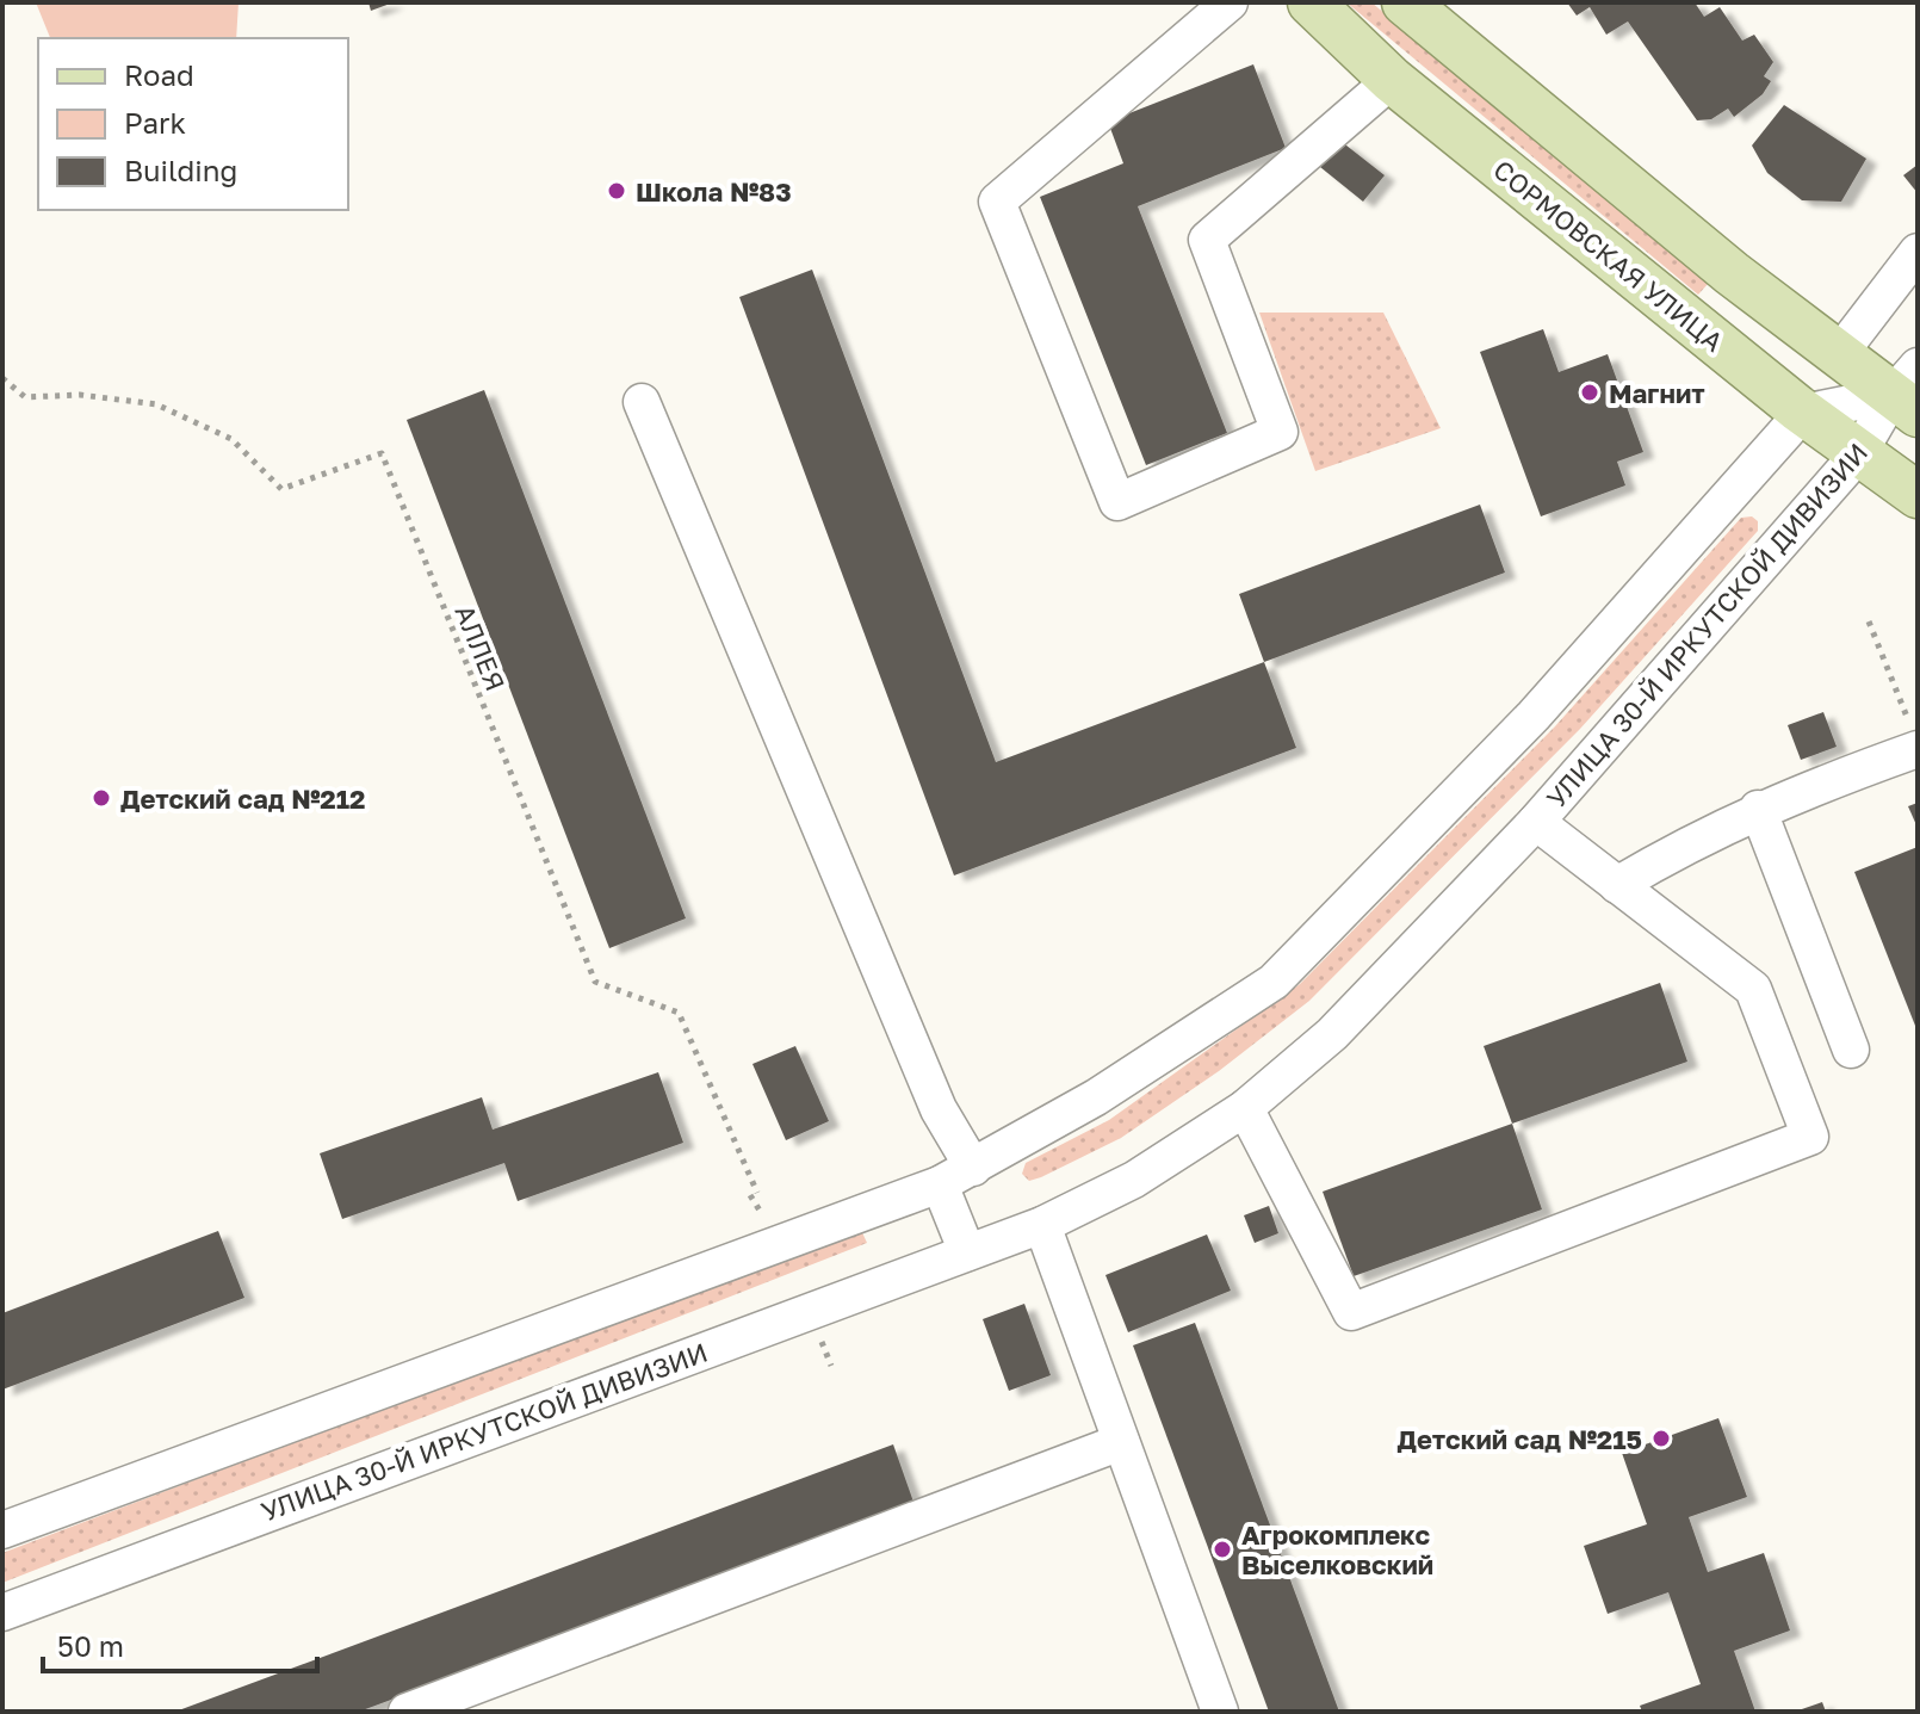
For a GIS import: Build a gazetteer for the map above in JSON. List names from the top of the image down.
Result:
{
  "streets": {
    "main road": ["СОРМОВСКАЯ УЛИЦА"],
    "street": ["УЛИЦА 30-Й ИРКУТСКОЙ ДИВИЗИИ"],
    "path": ["АЛЛЕЯ"]
  },
  "crossings": [
    ["СОРМОВСКАЯ УЛИЦА", "УЛИЦА 30-Й ИРКУТСКОЙ ДИВИЗИИ"]
  ],
  "places": [
    "Школа №83",
    "Магнит",
    "Детский сад №212",
    "Детский сад №215",
    "Агрокомплекс Выселковский"
  ],
  "legend": ["Road", "Park", "Building"],
  "scale_bar": "50 m"
}
